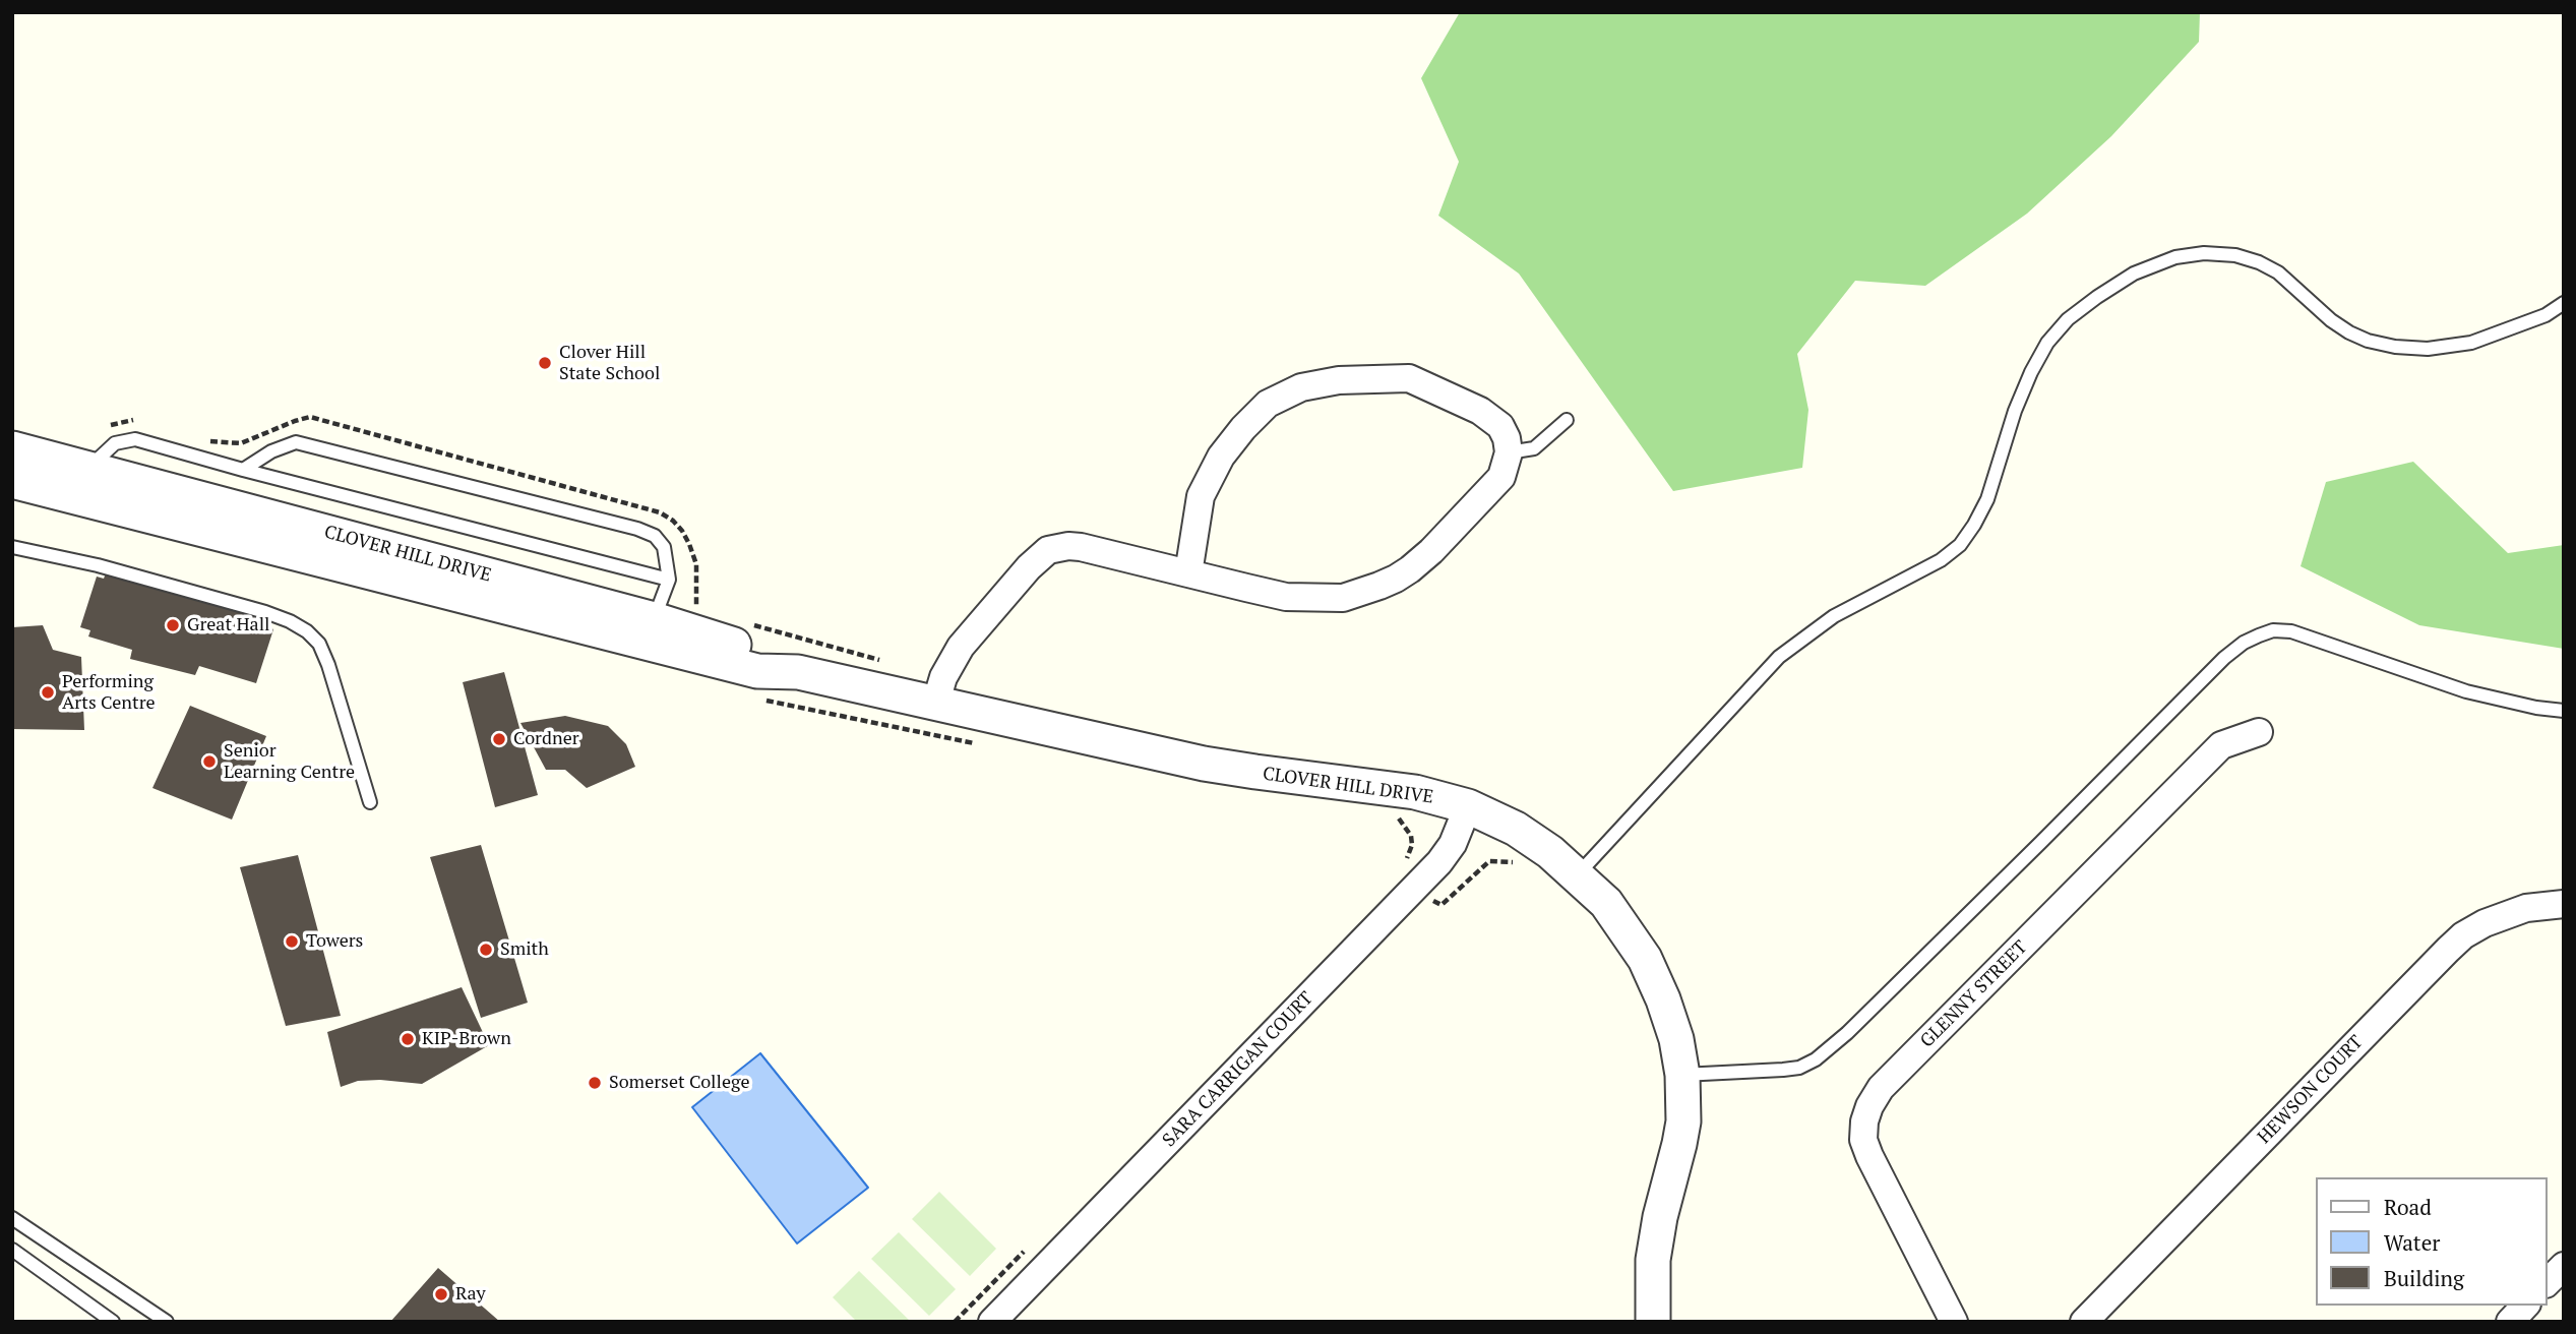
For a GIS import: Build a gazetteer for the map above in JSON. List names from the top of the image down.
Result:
{
  "streets": {
    "street": [
      "CLOVER HILL DRIVE",
      "GLENNY STREET",
      "SARA CARRIGAN COURT",
      "HEWSON COURT"
    ]
  },
  "crossings": [
    ["CLOVER HILL DRIVE", "SARA CARRIGAN COURT"]
  ],
  "places": [
    "Clover Hill State School",
    "Great Hall",
    "Performing Arts Centre",
    "Cordner",
    "Senior Learning Centre",
    "Towers",
    "Smith",
    "KIP-Brown",
    "Somerset College",
    "Ray"
  ],
  "legend": ["Road", "Water", "Building"]
}
